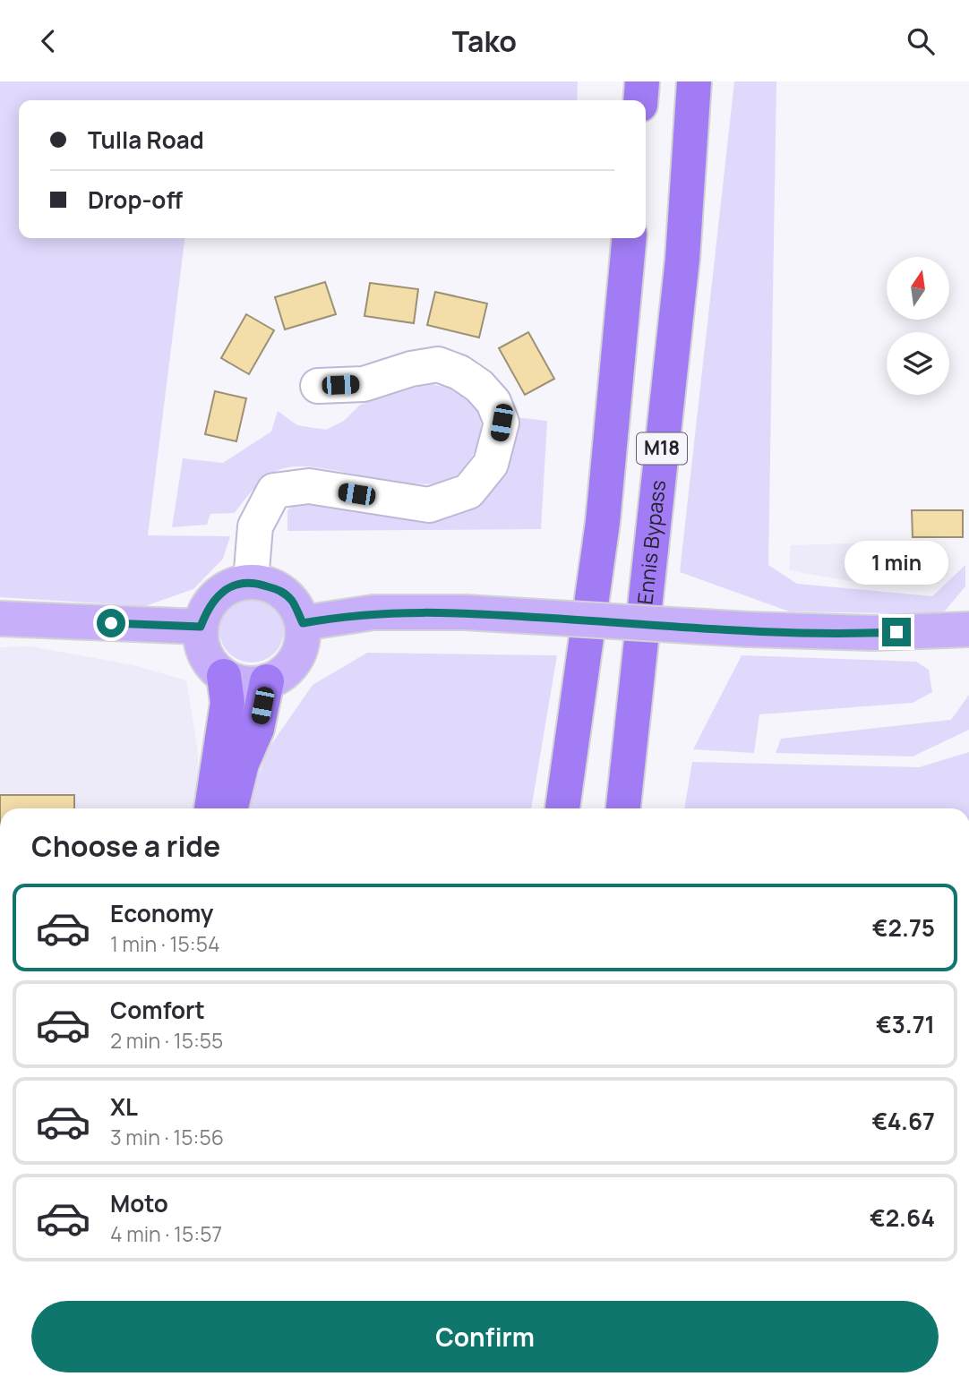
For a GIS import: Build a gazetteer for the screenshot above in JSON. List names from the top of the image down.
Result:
{
  "streets": {
    "highway": ["M18", "Ennis Bypass"]
  },
  "north": "top",
  "page": {
    "header": "Tako",
    "banner": ["Tulla Road", "Drop-off"],
    "bubble": "1 min",
    "heading": "Choose a ride",
    "list": [
      {
        "name": "Economy",
        "note": "1 min · 15:54",
        "value": "€2.75"
      },
      {
        "name": "Comfort",
        "note": "2 min · 15:55",
        "value": "€3.71"
      },
      {
        "name": "XL",
        "note": "3 min · 15:56",
        "value": "€4.67"
      },
      {
        "name": "Moto",
        "note": "4 min · 15:57",
        "value": "€2.64"
      }
    ],
    "buttons": "Confirm"
  }
}
